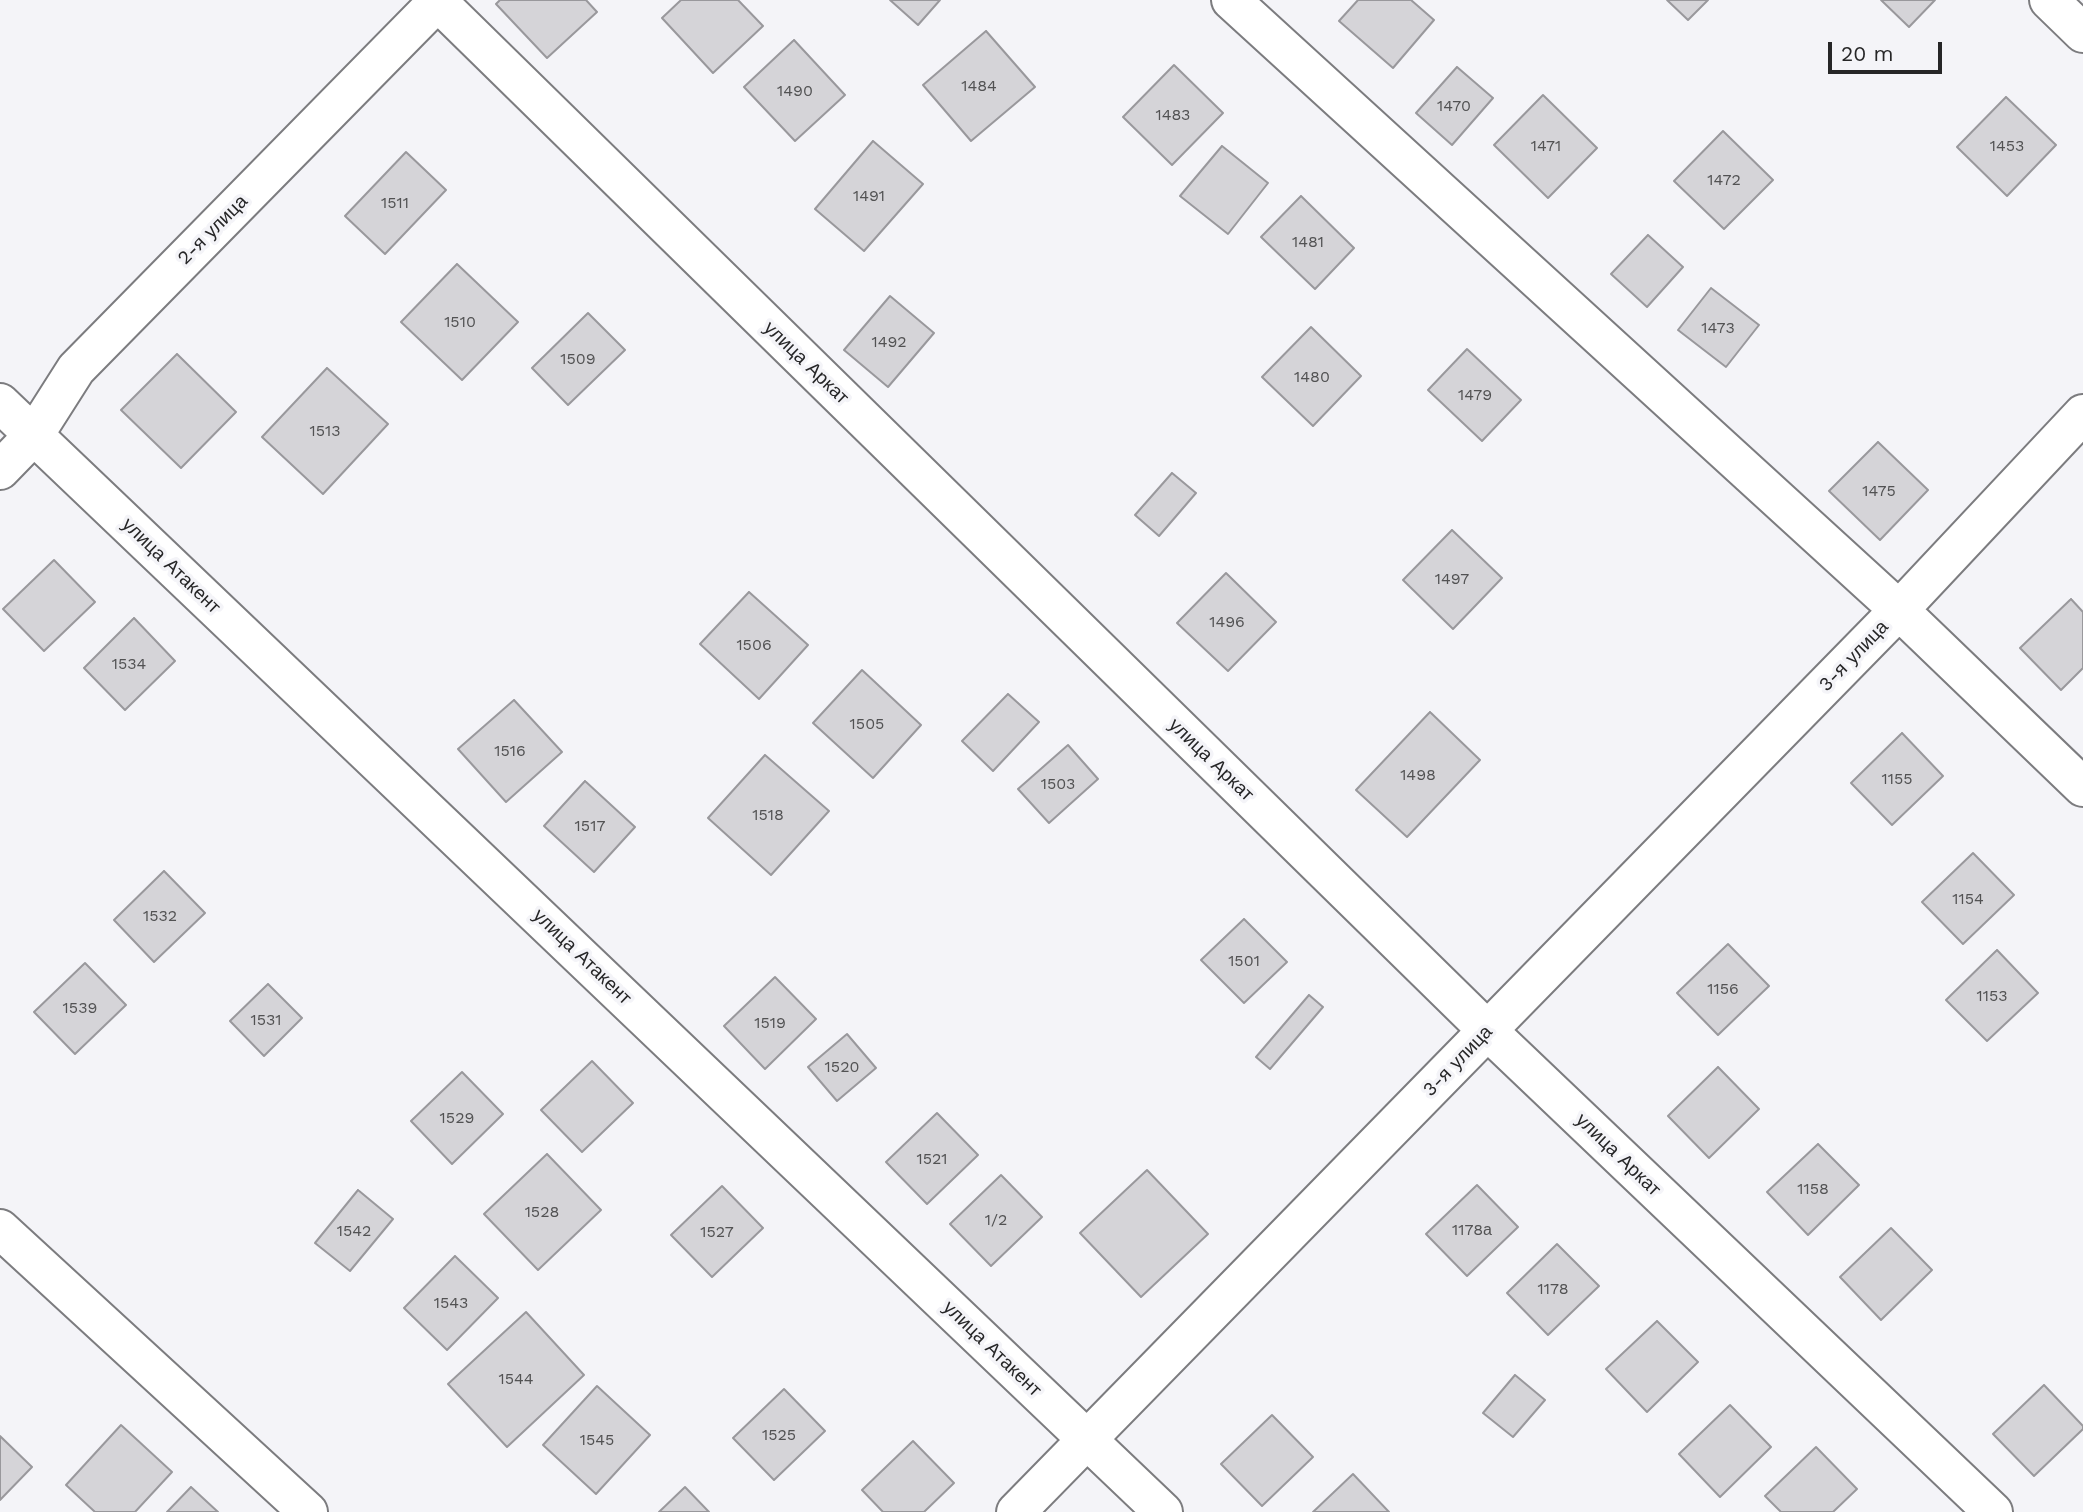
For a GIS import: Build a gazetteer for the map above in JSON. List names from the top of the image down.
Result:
{
  "streets": {
    "street": [
      "2-я улица",
      "улица Аркат",
      "улица Атакент",
      "3-я улица"
    ]
  },
  "crossings": [
    ["2-я улица", "улица Аркат"],
    ["2-я улица", "улица Атакент"],
    ["улица Аркат", "3-я улица"],
    ["улица Атакент", "3-я улица"]
  ],
  "house_numbers": [
    "1484",
    "1490",
    "1470",
    "1483",
    "1471",
    "1453",
    "1472",
    "1491",
    "1511",
    "1481",
    "1510",
    "1473",
    "1492",
    "1509",
    "1480",
    "1479",
    "1513",
    "1475",
    "1497",
    "1496",
    "1506",
    "1534",
    "1505",
    "1516",
    "1498",
    "1155",
    "1503",
    "1518",
    "1517",
    "1154",
    "1532",
    "1501",
    "1156",
    "1153",
    "1539",
    "1531",
    "1519",
    "1520",
    "1529",
    "1521",
    "1158",
    "1528",
    "1/2",
    "1178а",
    "1542",
    "1527",
    "1178",
    "1543",
    "1544",
    "1525",
    "1545"
  ],
  "scale_bar": "20 m"
}
